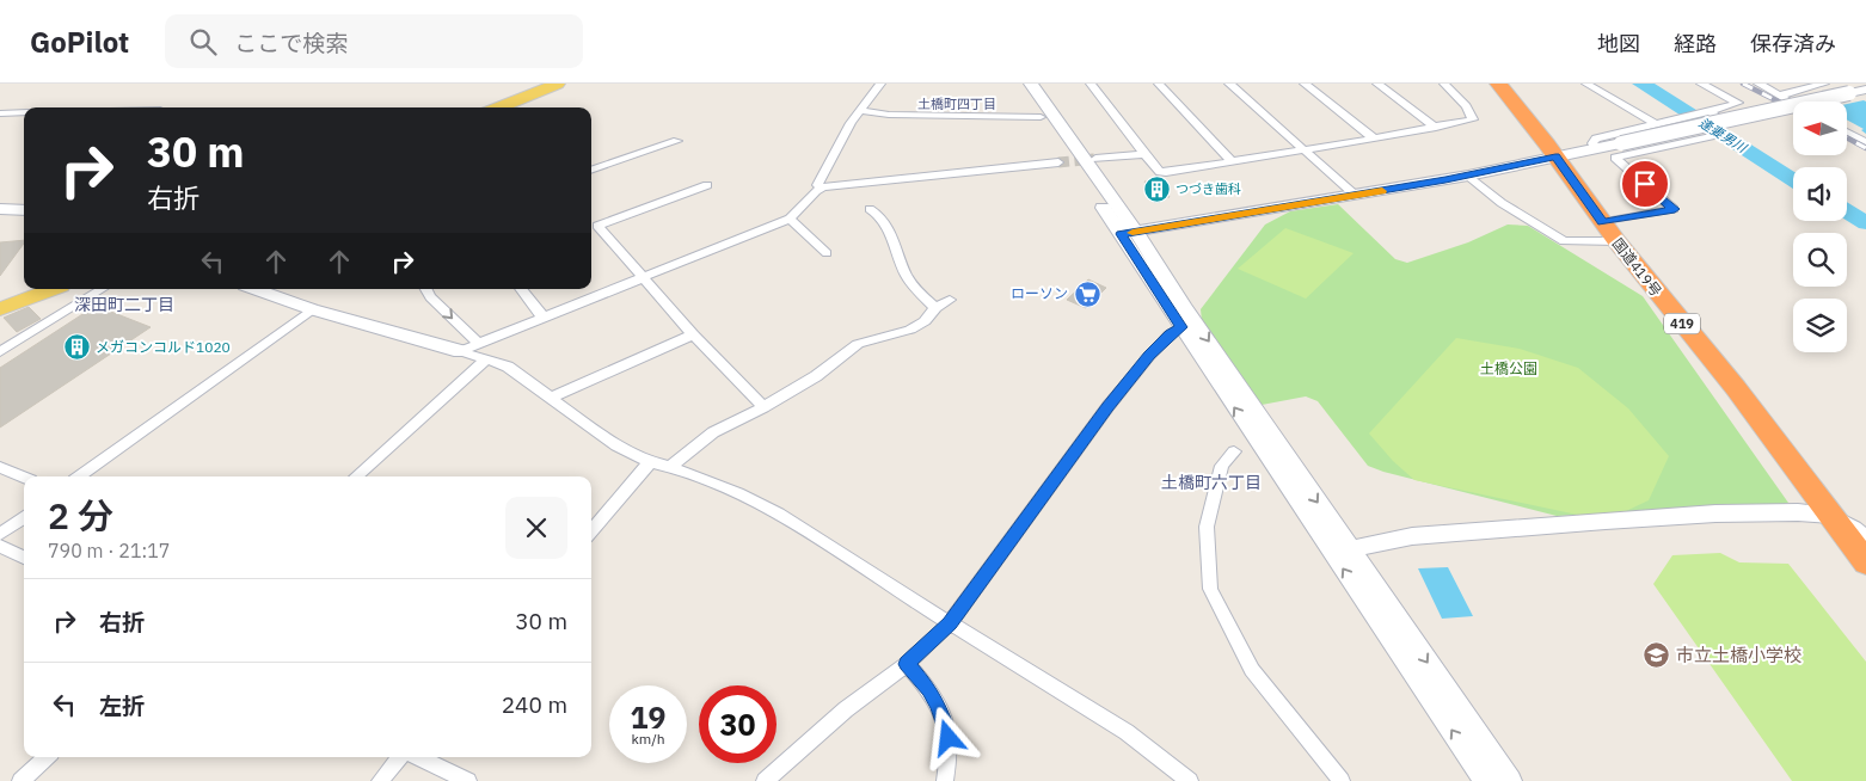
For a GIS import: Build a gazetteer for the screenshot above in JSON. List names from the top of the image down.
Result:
{
  "streets": {
    "highway": ["国道419号", "419"]
  },
  "districts": ["土橋町四丁目", "深田町二丁目", "土橋町六丁目"],
  "water": ["逢妻男川"],
  "parks": ["土橋公園"],
  "places": {
    "building": ["つづき歯科", "メガコンコルド1020"],
    "supermarket": ["ローソン"],
    "school or university": ["市立土橋小学校"]
  },
  "north": "left",
  "page": {
    "header": "GoPilot",
    "search": "ここで検索",
    "nav": ["地図", "経路", "保存済み"],
    "turn": ["30 m", "右折"],
    "heading": ["2 分", "790 m · 21:17"],
    "list": [
      {
        "name": "右折",
        "value": "30 m"
      },
      {
        "name": "左折",
        "value": "240 m"
      }
    ],
    "speed": "19 km/h",
    "limit": "30"
  }
}
